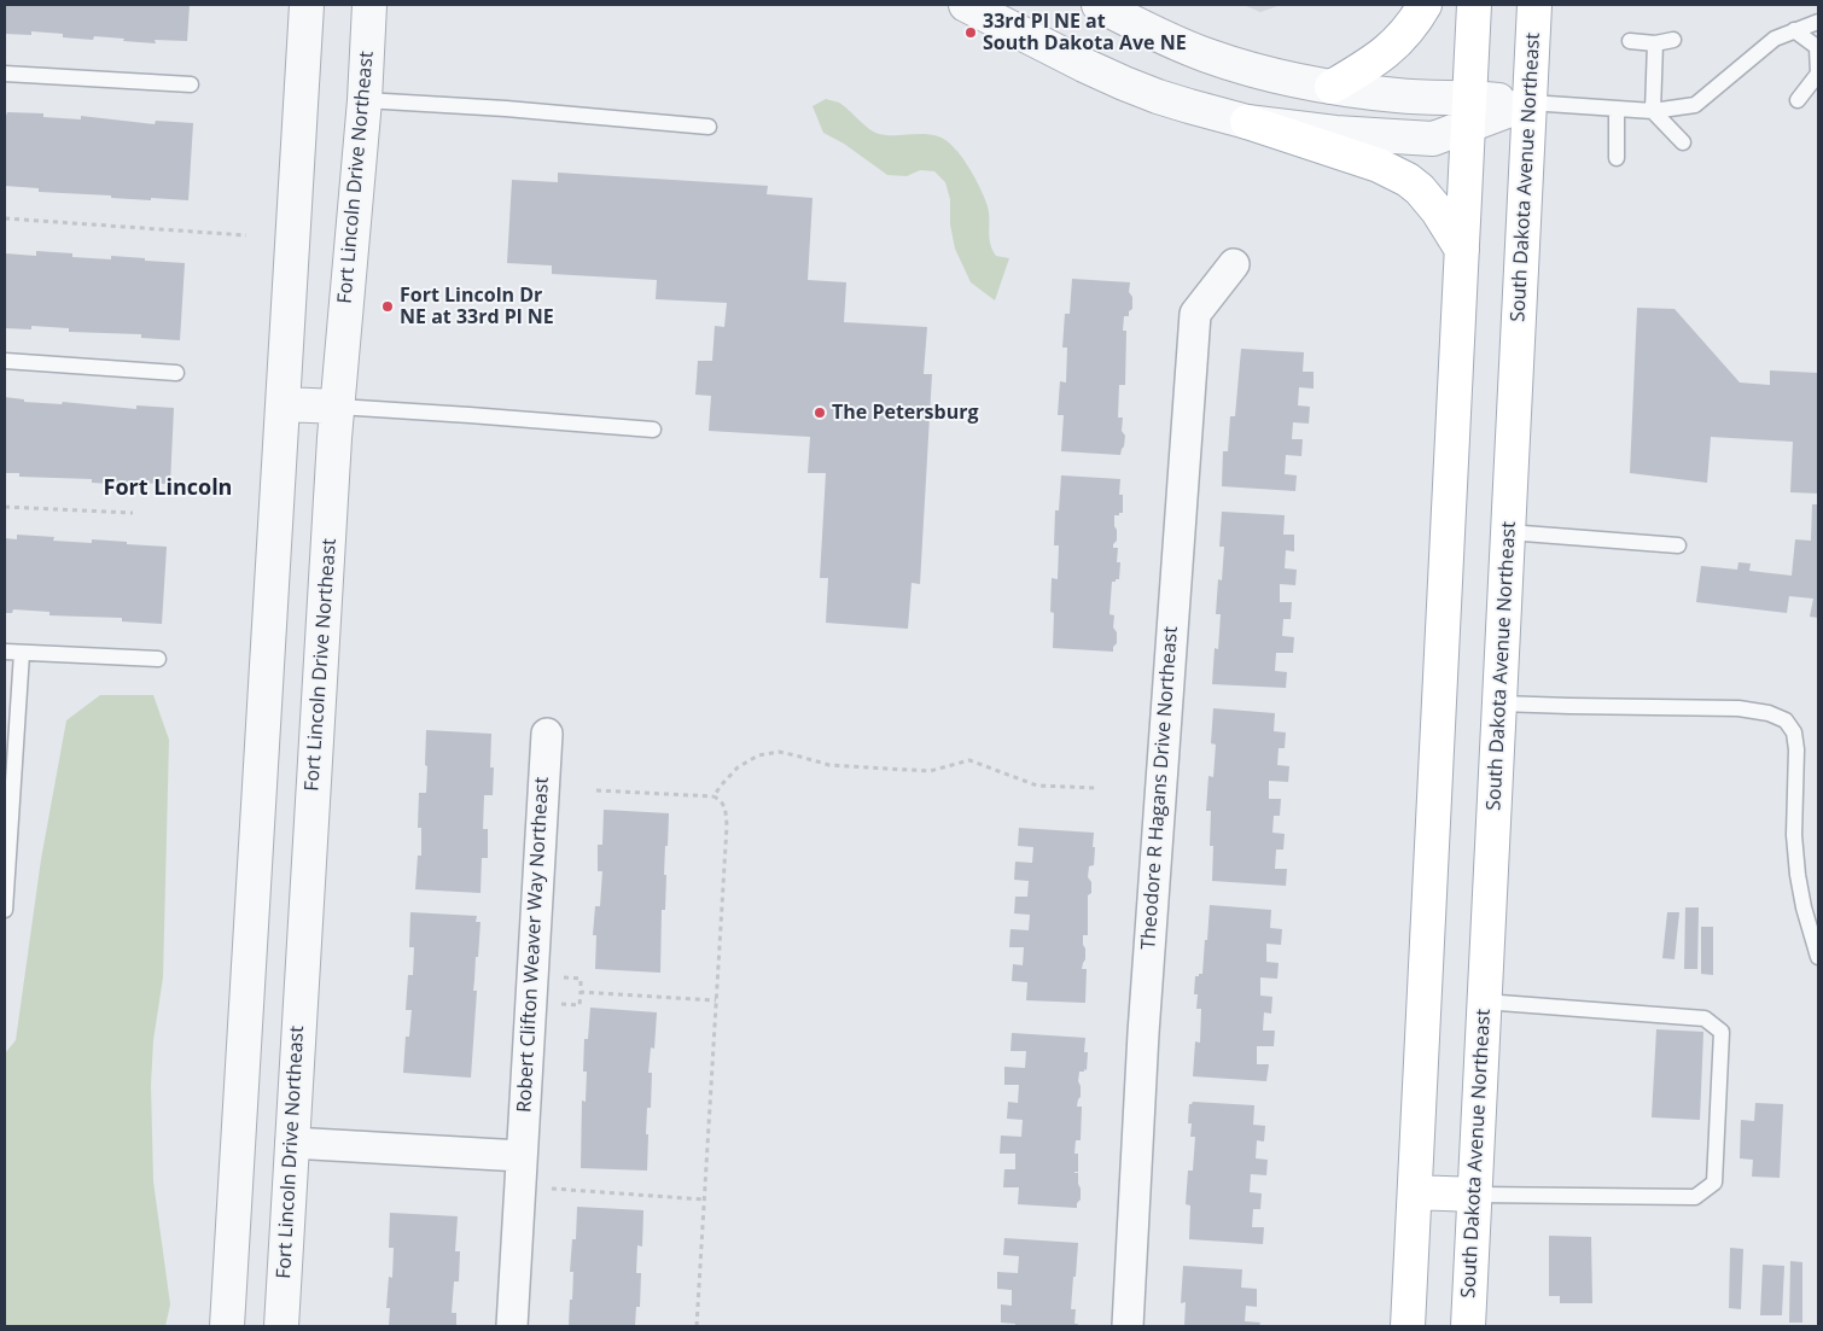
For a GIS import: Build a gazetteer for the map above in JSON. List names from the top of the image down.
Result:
{
  "streets": {
    "main road": ["South Dakota Avenue Northeast"],
    "street": ["Fort Lincoln Drive Northeast", "Theodore R Hagans Drive Northeast", "Robert Clifton Weaver Way Northeast"]
  },
  "districts": ["Fort Lincoln"],
  "places": ["33rd Pl NE at South Dakota Ave NE", "Fort Lincoln Dr NE at 33rd Pl NE", "The Petersburg"]
}
